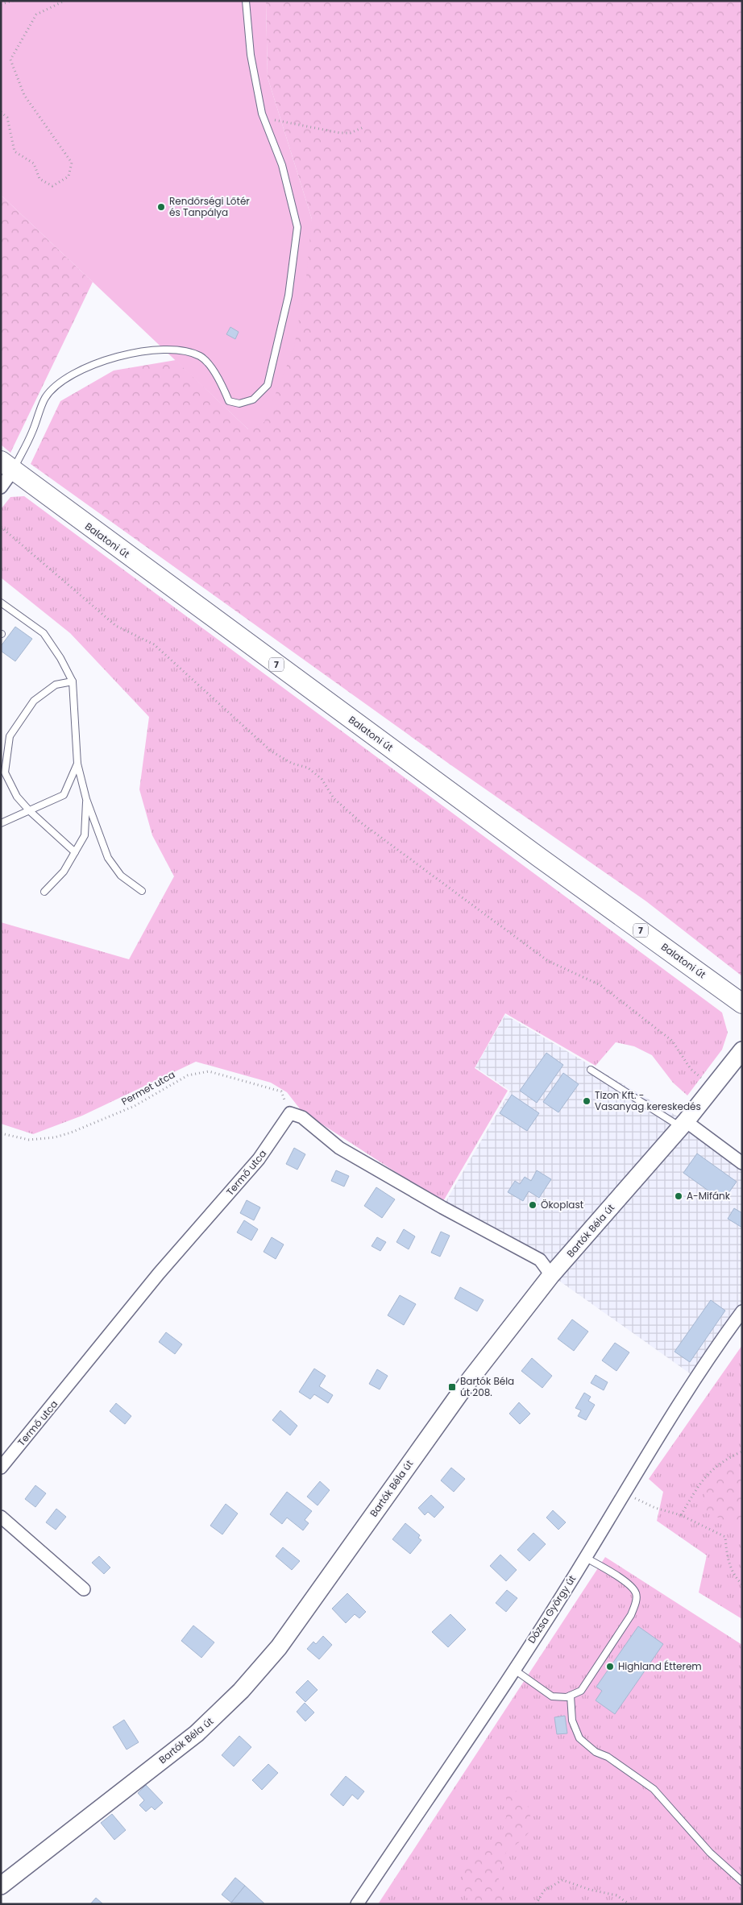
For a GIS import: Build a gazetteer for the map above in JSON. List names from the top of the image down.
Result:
{
  "streets": {
    "main road": ["Balatoni út", "7"],
    "street": ["Termő utca", "Bartók Béla út", "Dózsa György út"],
    "path": ["Permet utca"]
  },
  "crossings": [
    ["Permet utca", "Termő utca"]
  ],
  "places": {
    "other": [
      "Rendőrségi Lőtér és Tanpálya",
      "Tizon Kft. - Vasanyag kereskedés",
      "A-Mifánk",
      "Ökoplast",
      "Highland Étterem"
    ],
    "transit": ["Bartók Béla út 208."]
  }
}
